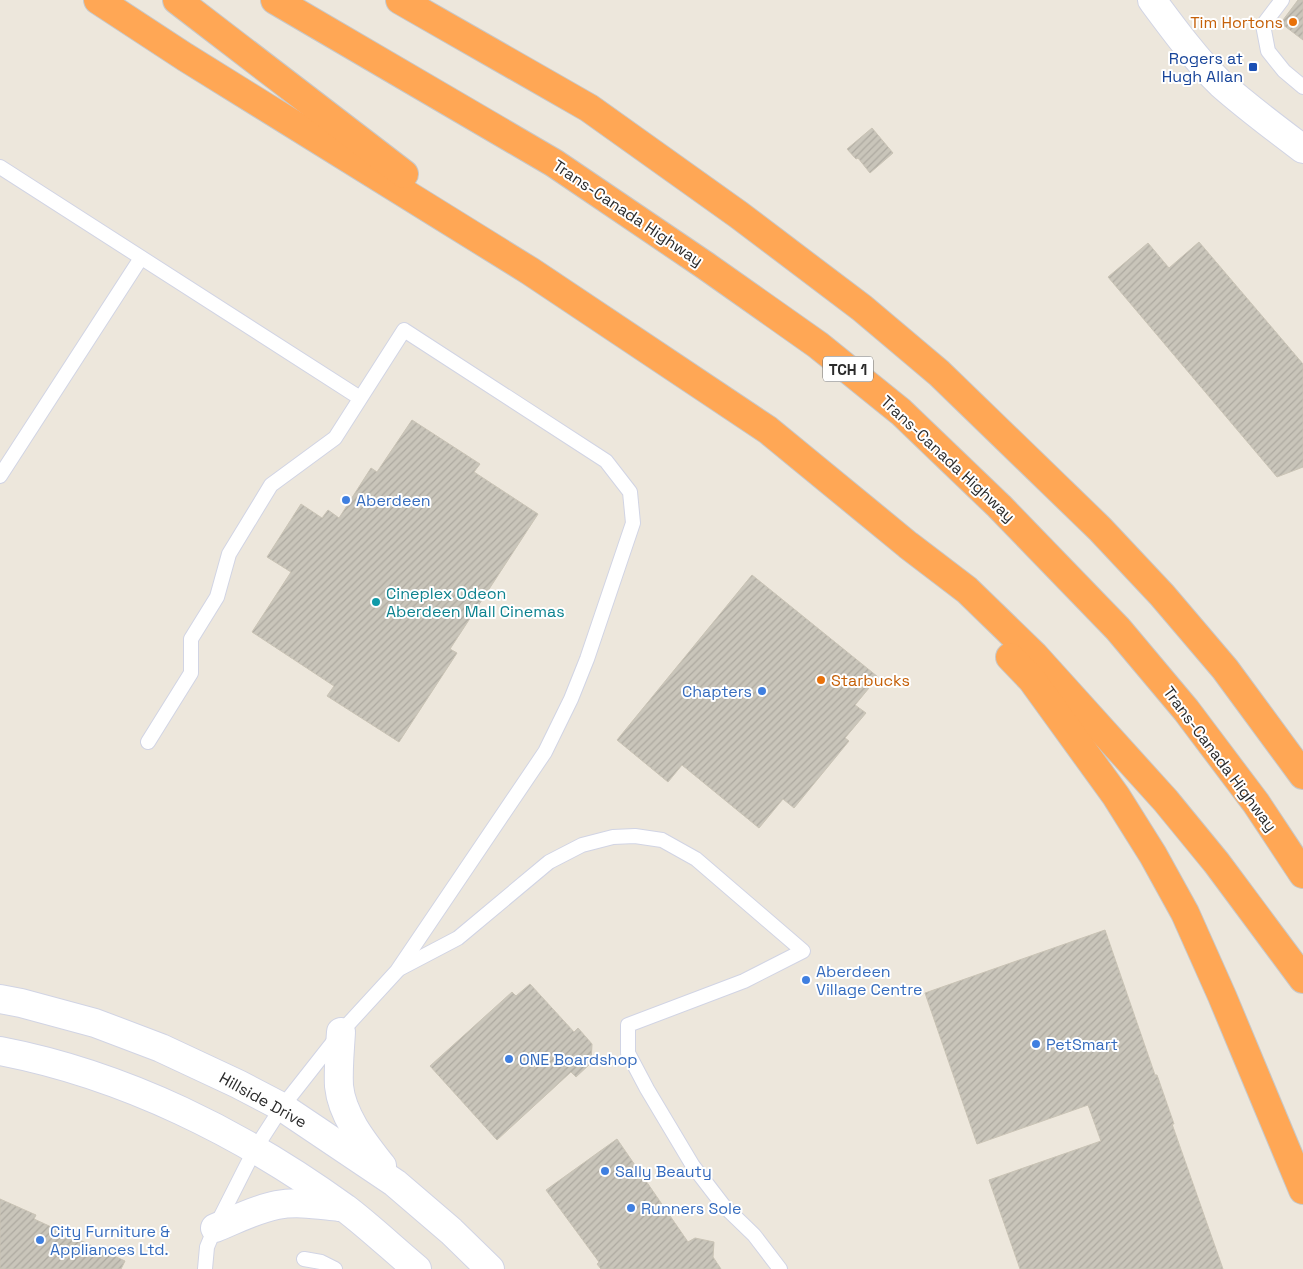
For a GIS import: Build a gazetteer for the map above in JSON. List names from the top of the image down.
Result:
{
  "streets": {
    "highway": ["Trans-Canada Highway", "TCH 1"],
    "main road": ["Hillside Drive"]
  },
  "places": {
    "other": [
      "Tim Hortons",
      "Aberdeen",
      "Cineplex Odeon Aberdeen Mall Cinemas",
      "Starbucks",
      "Chapters",
      "Aberdeen Village Centre",
      "PetSmart",
      "ONE Boardshop",
      "Sally Beauty",
      "Runners Sole",
      "City Furniture & Appliances Ltd."
    ],
    "transit": ["Rogers at Hugh Allan"]
  }
}
